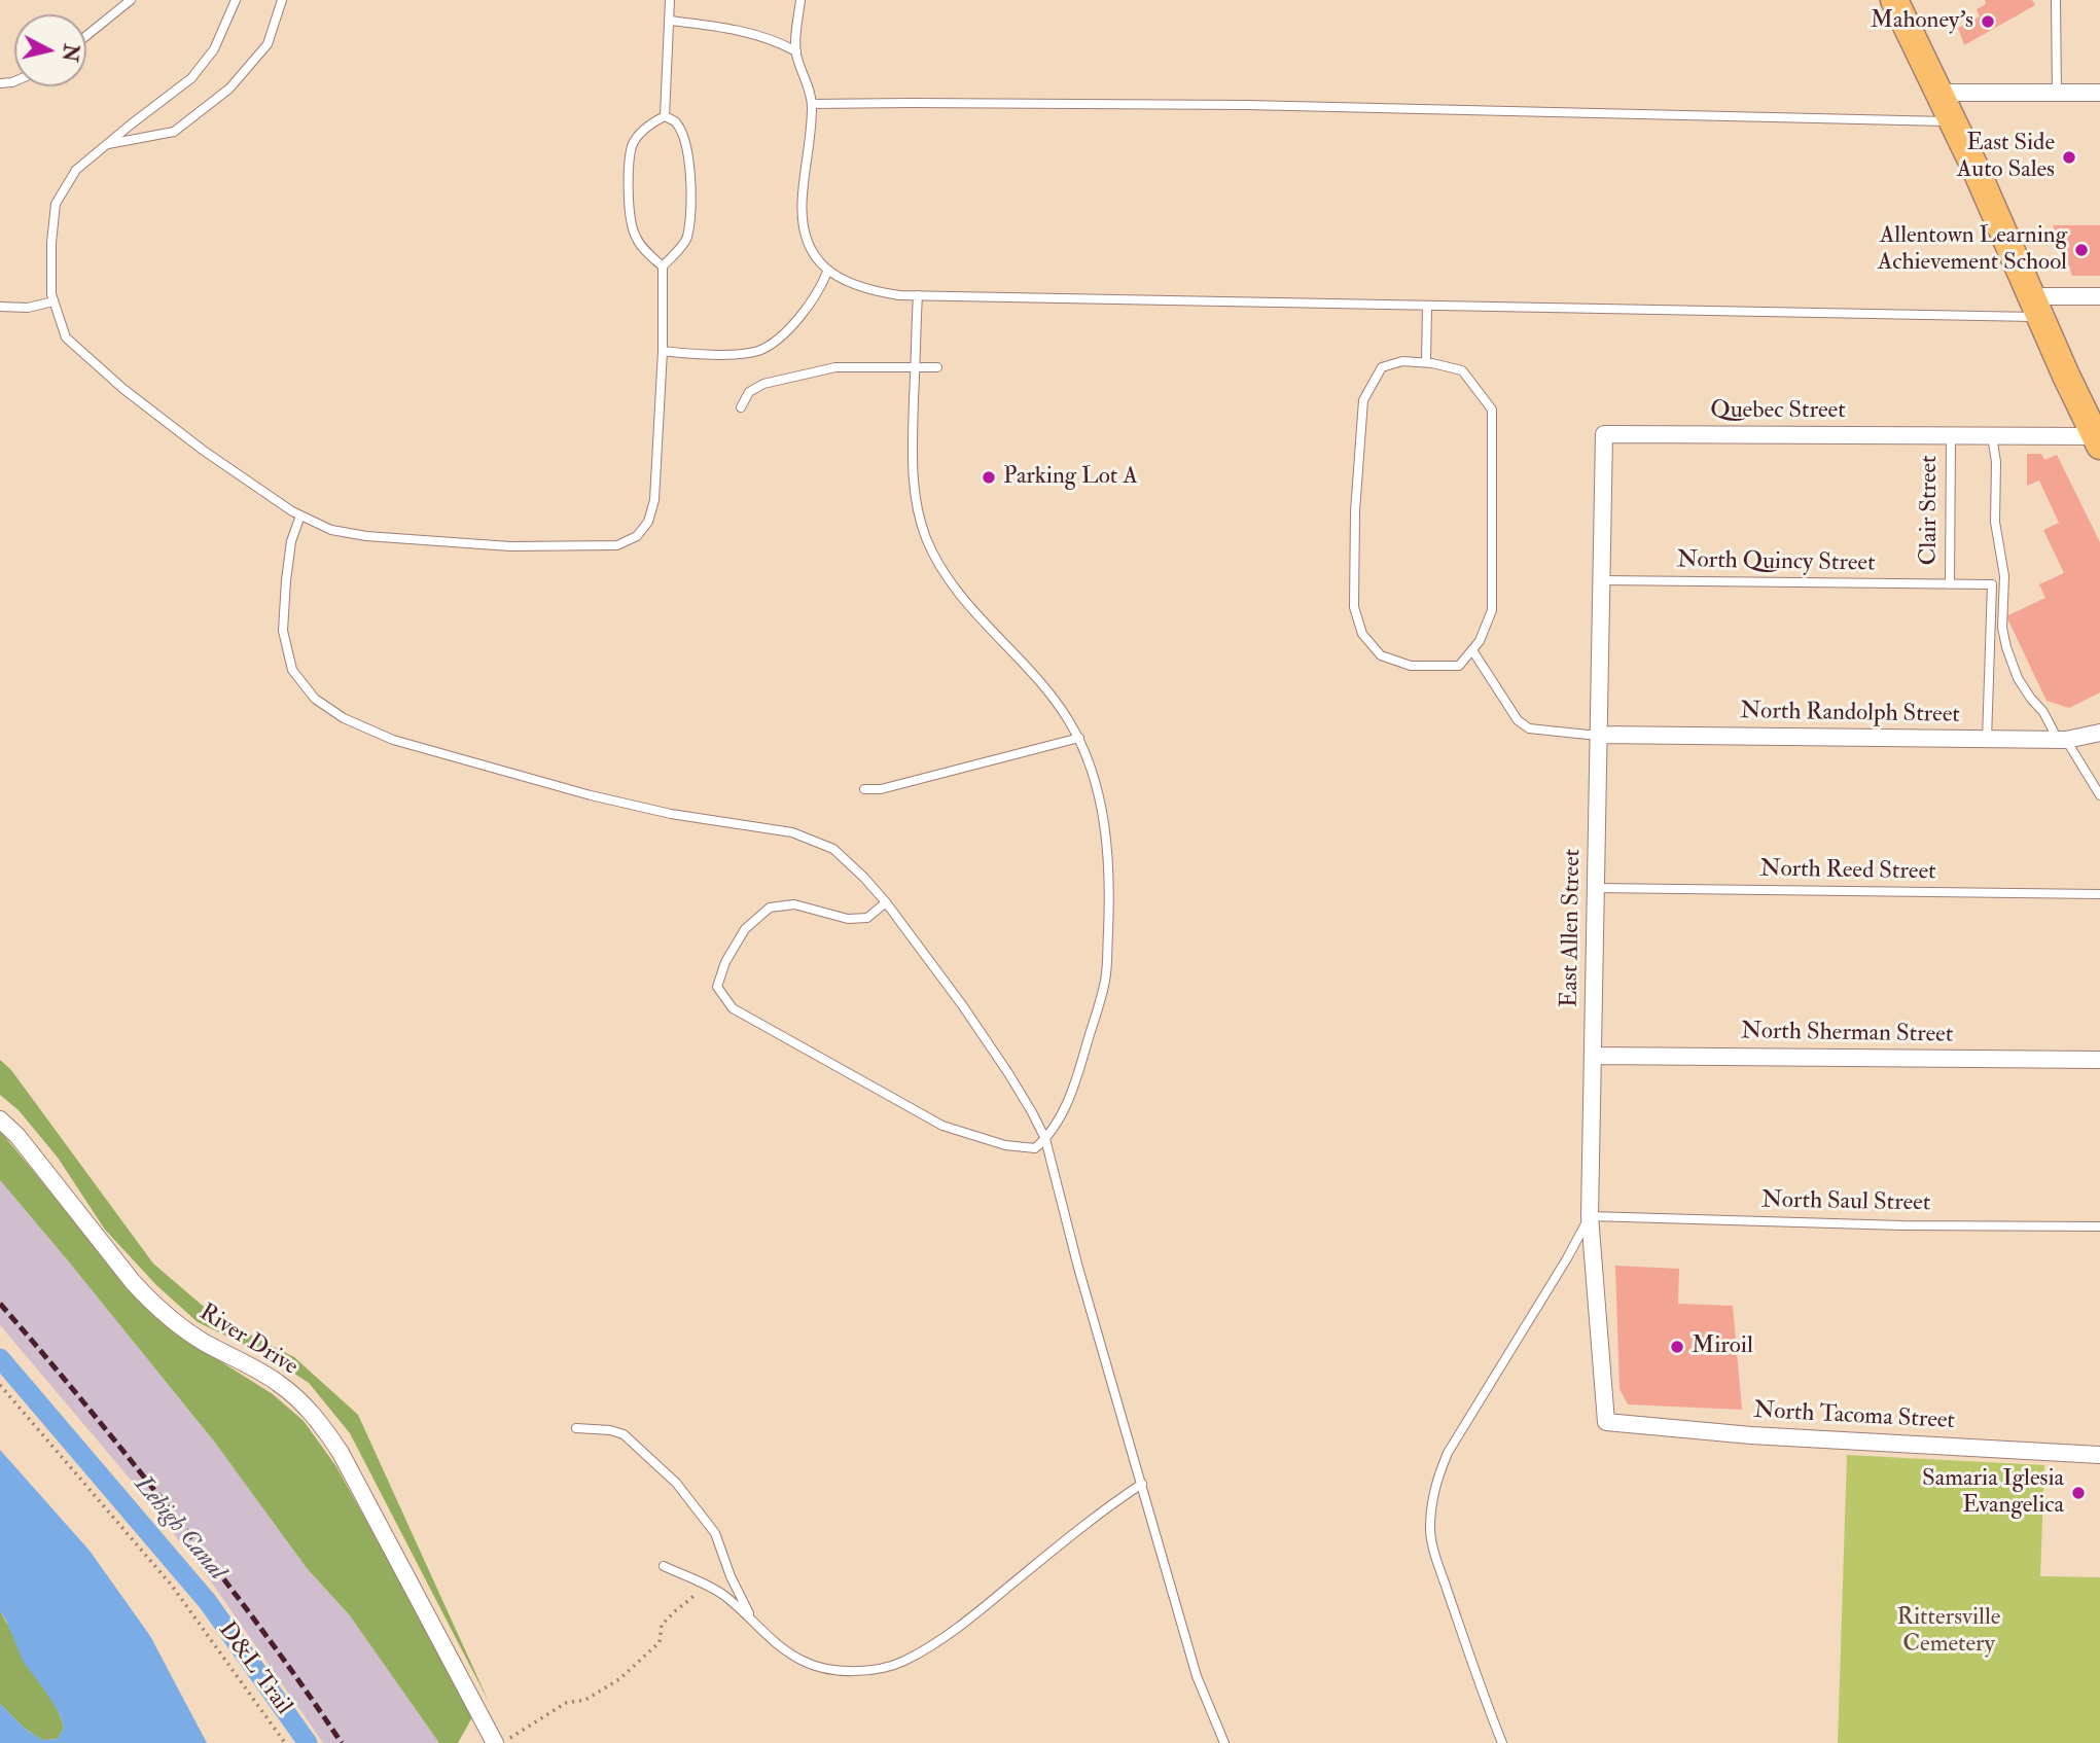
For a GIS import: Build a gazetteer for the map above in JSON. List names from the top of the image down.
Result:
{
  "streets": {
    "street": [
      "Quebec Street",
      "North Randolph Street",
      "East Allen Street",
      "North Sherman Street",
      "River Drive",
      "North Tacoma Street"
    ],
    "lane": [
      "Clair Street",
      "North Quincy Street",
      "North Reed Street",
      "North Saul Street"
    ],
    "path": ["D&L Trail"]
  },
  "crossings": [
    ["Quebec Street", "Clair Street"],
    ["Quebec Street", "East Allen Street"],
    ["Clair Street", "North Quincy Street"],
    ["North Quincy Street", "North Randolph Street"],
    ["North Quincy Street", "East Allen Street"],
    ["North Randolph Street", "East Allen Street"],
    ["North Reed Street", "East Allen Street"],
    ["East Allen Street", "North Sherman Street"],
    ["East Allen Street", "North Saul Street"],
    ["East Allen Street", "North Tacoma Street"]
  ],
  "water": ["Lehigh Canal"],
  "parks": ["Rittersville Cemetery"],
  "places": [
    "Mahoney's",
    "East Side Auto Sales",
    "Allentown Learning Achievement School",
    "Parking Lot A",
    "Miroil",
    "Samaria Iglesia Evangelica"
  ],
  "north": "right"
}
